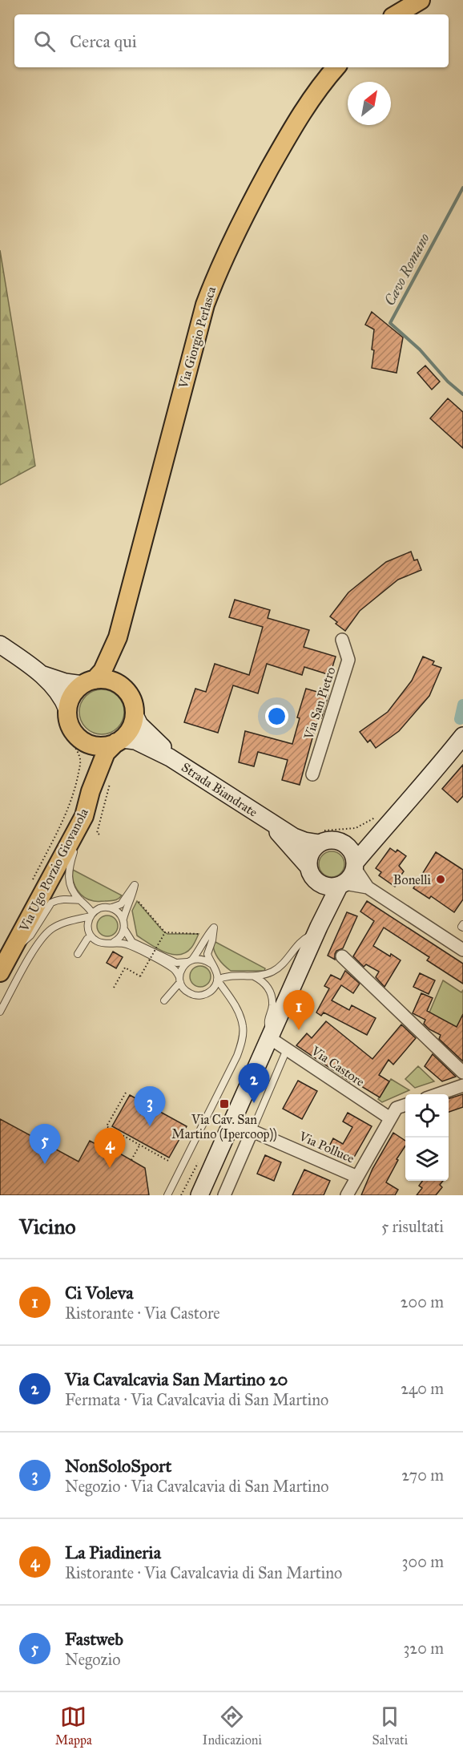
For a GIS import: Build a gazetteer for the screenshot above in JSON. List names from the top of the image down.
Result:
{
  "streets": {
    "main road": ["Via Giorgio Perlasca", "Strada Biandrate", "Via Ugo Porzio Giovanola"],
    "street": ["Via San Pietro", "Via Castore", "Via Polluce"]
  },
  "crossings": [
    ["Via Giorgio Perlasca", "Strada Biandrate"],
    ["Via Giorgio Perlasca", "Via Ugo Porzio Giovanola"],
    ["Strada Biandrate", "Via Ugo Porzio Giovanola"]
  ],
  "water": ["Cavo Romano"],
  "places": {
    "other": ["Bonelli"],
    "transit": ["Via Cav. San Martino (Ipercoop))"]
  },
  "north": "top right",
  "page": {
    "search": "Cerca qui",
    "pins": [
      "1",
      "2",
      "3",
      "5",
      "4"
    ],
    "heading": ["Vicino", "5 risultati"],
    "list": [
      {
        "mark": "1",
        "name": "Ci Voleva",
        "note": "Ristorante · Via Castore",
        "value": "200 m"
      },
      {
        "mark": "2",
        "name": "Via Cavalcavia San Martino 20",
        "note": "Fermata · Via Cavalcavia di San Martino",
        "value": "240 m"
      },
      {
        "mark": "3",
        "name": "NonSoloSport",
        "note": "Negozio · Via Cavalcavia di San Martino",
        "value": "270 m"
      },
      {
        "mark": "4",
        "name": "La Piadineria",
        "note": "Ristorante · Via Cavalcavia di San Martino",
        "value": "300 m"
      },
      {
        "mark": "5",
        "name": "Fastweb",
        "note": "Negozio",
        "value": "320 m"
      }
    ],
    "nav": ["Mappa", "Indicazioni", "Salvati"]
  }
}
